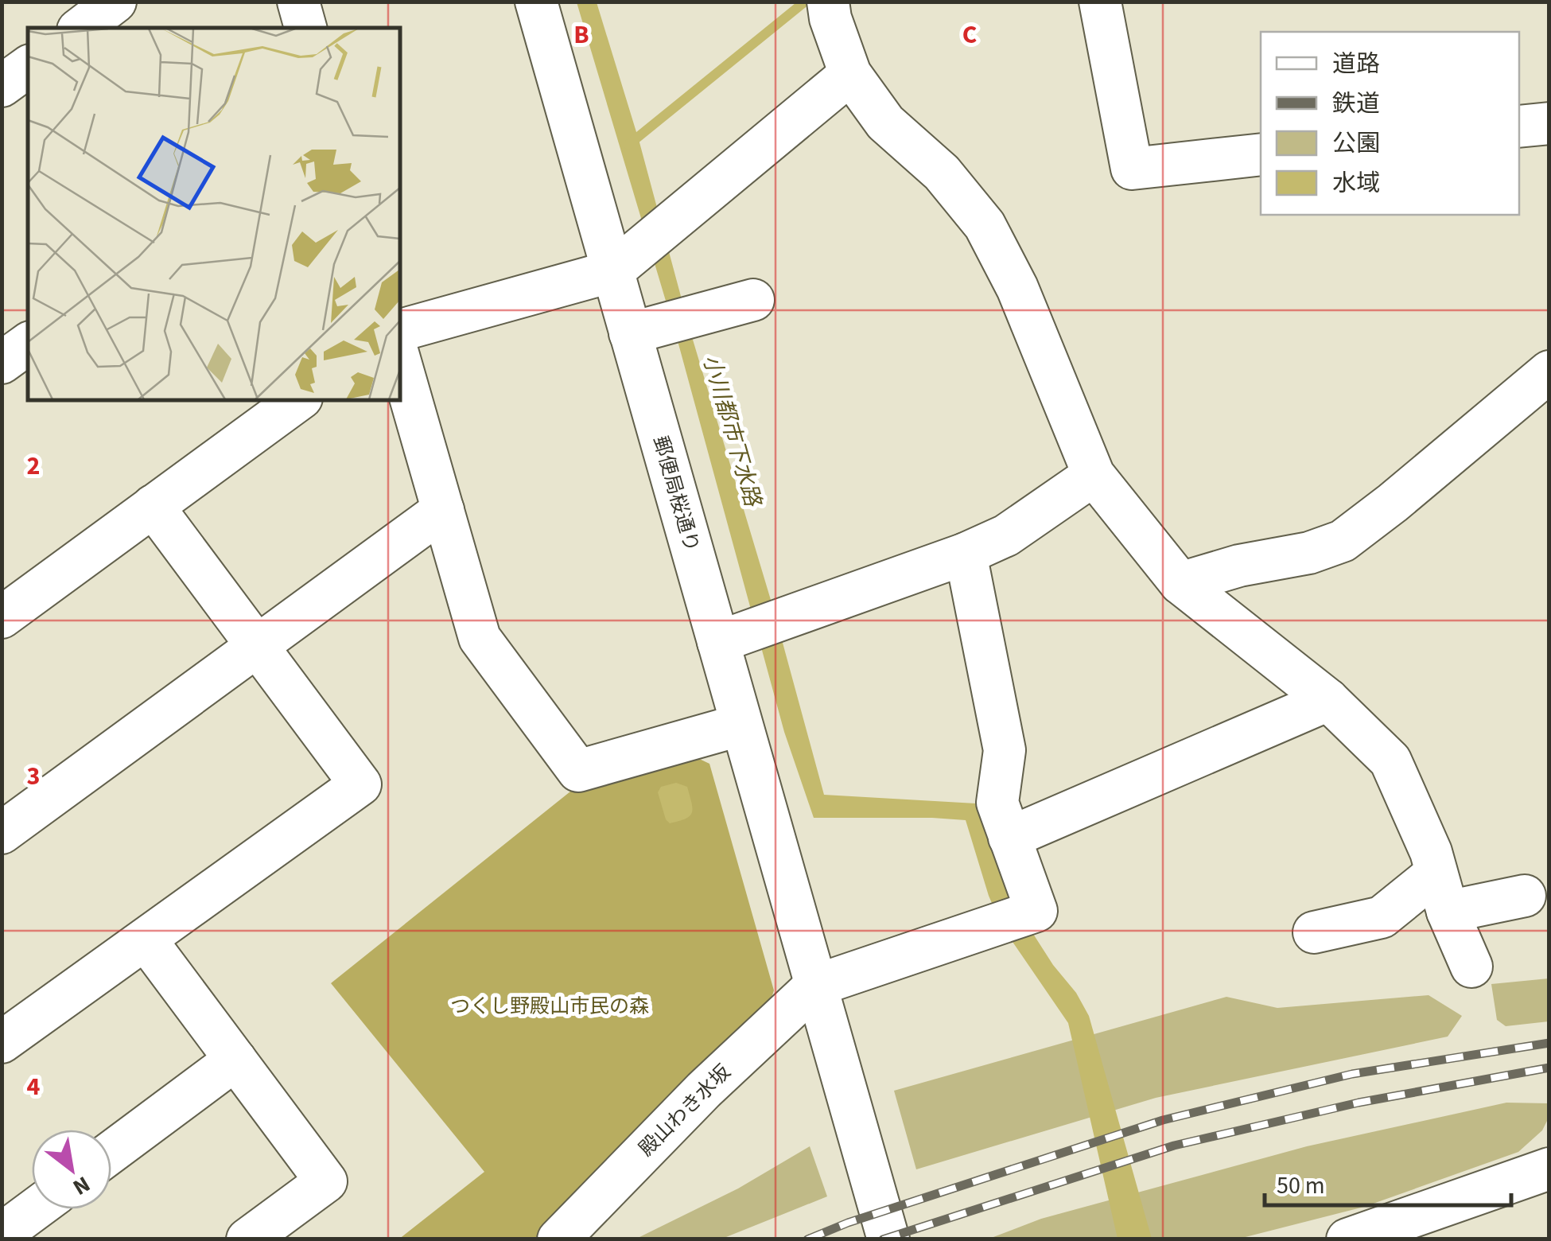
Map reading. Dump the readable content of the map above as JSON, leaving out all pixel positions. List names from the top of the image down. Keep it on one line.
{"streets":{"street":["郵便局桜通り","殿山わき水坂"]},"crossings":[["郵便局桜通り","殿山わき水坂"]],"water":["小川都市下水路"],"parks":["つくし野殿山市民の森"],"legend":["道路","鉄道","公園","水域"],"scale_bar":"50 m","north":"bottom right","grid":{"columns":["B","C"],"rows":["2","3","4"]}}
